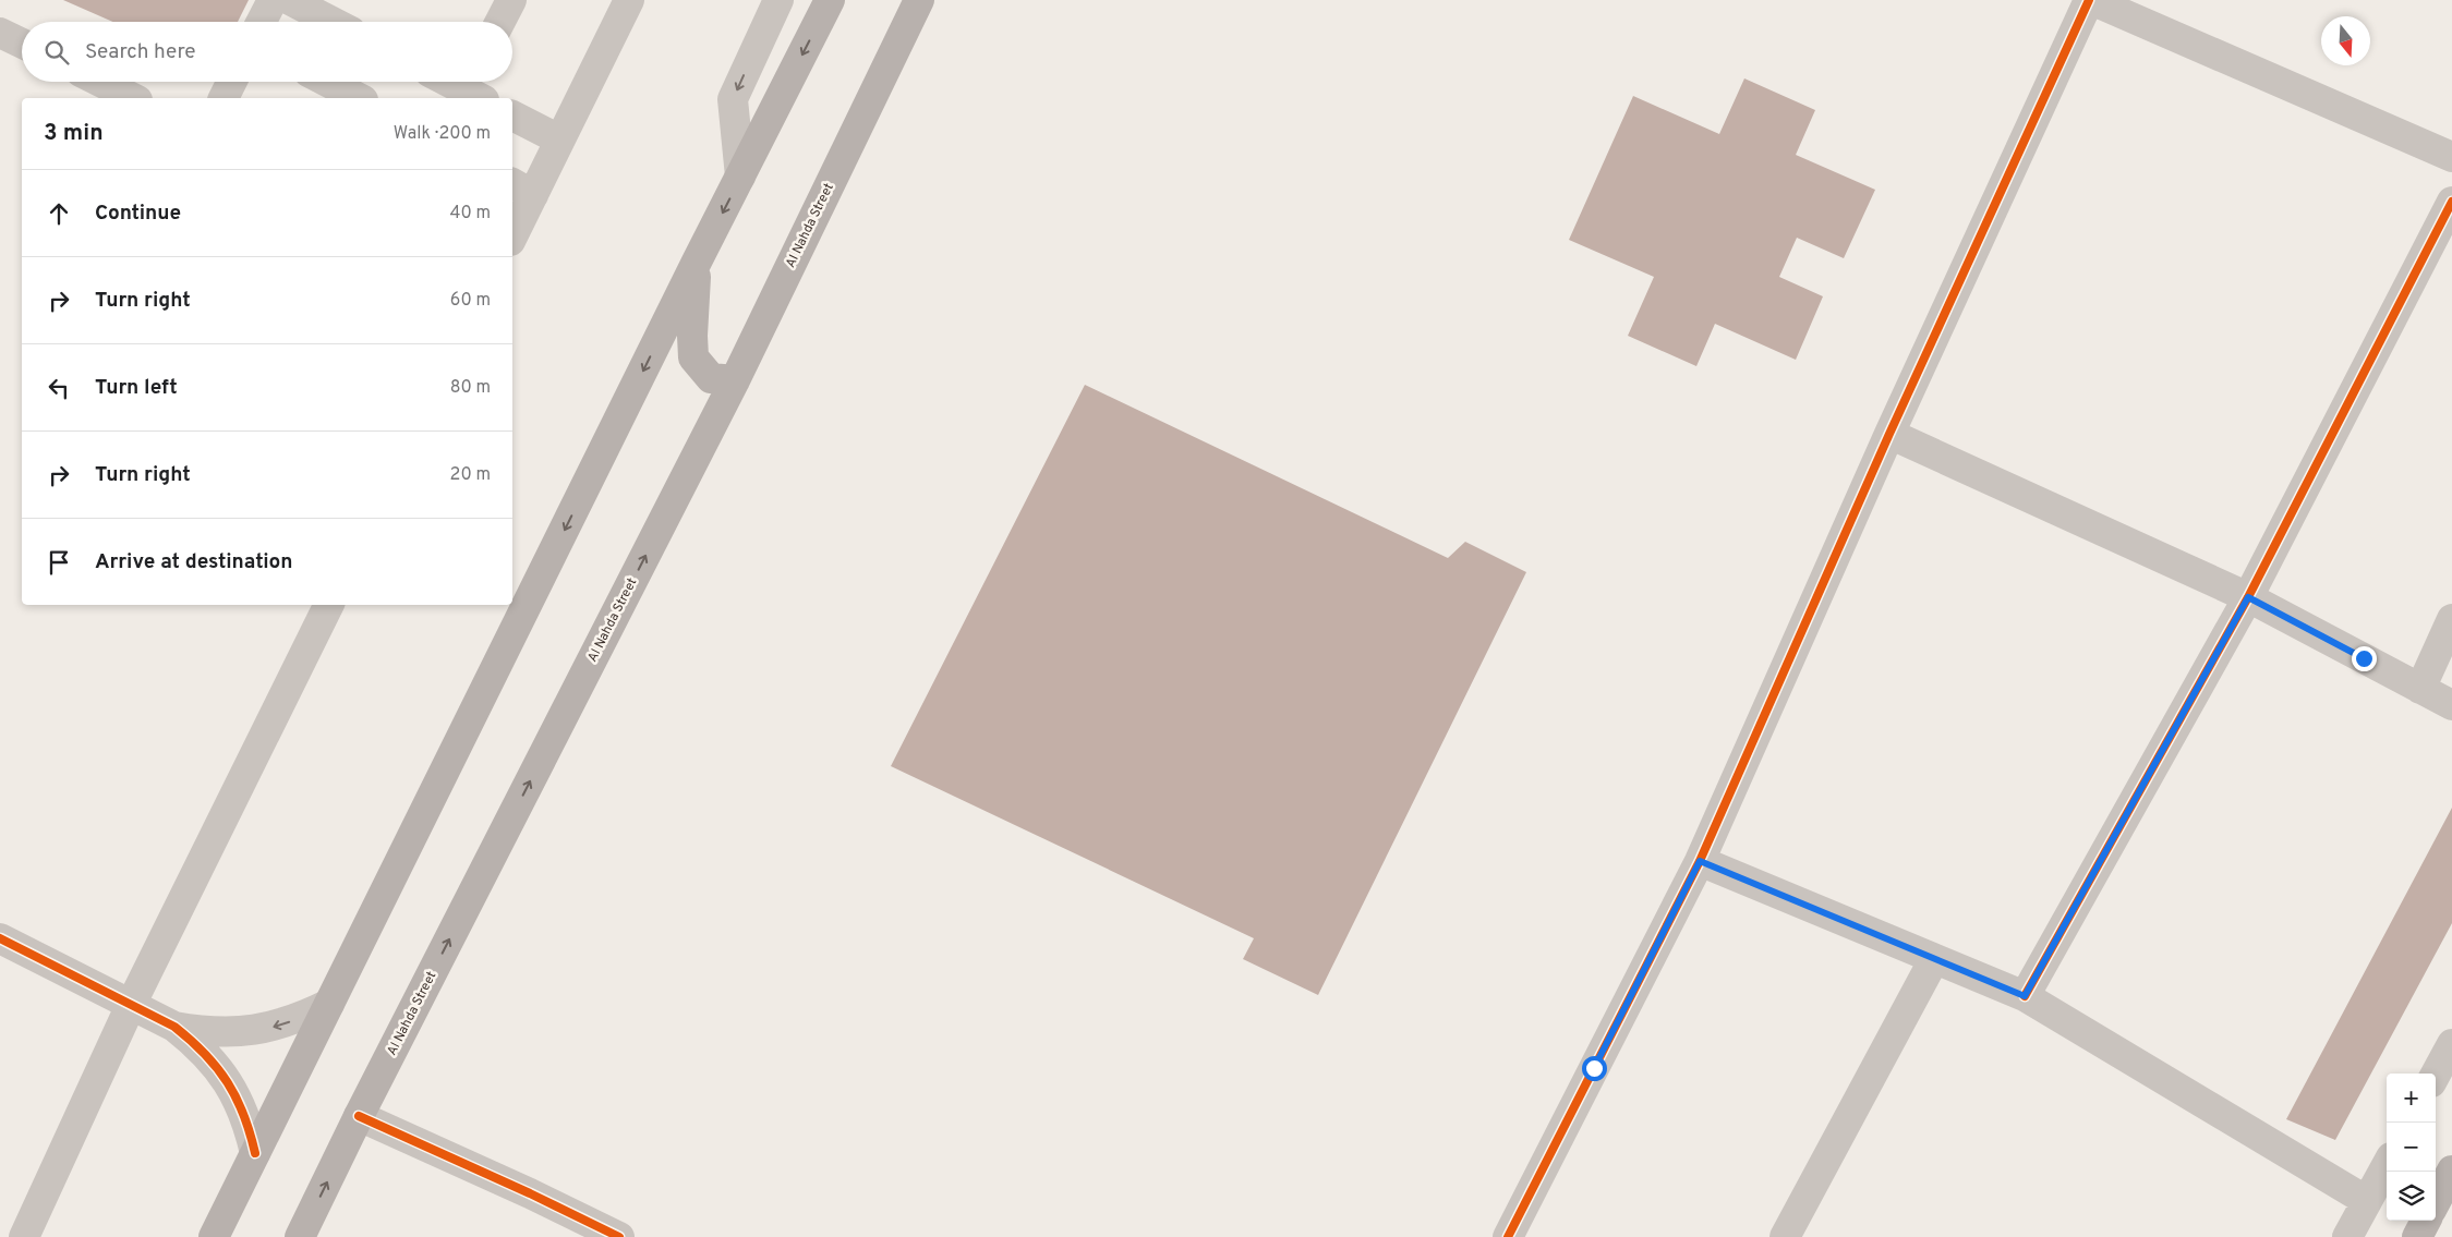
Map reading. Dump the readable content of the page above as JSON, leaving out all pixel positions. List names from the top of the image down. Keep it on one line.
{"streets":{"main road":["Al Nahda Street"]},"north":"bottom","page":{"search":"Search here","heading":["3 min","Walk · 200 m"],"list":[["Continue","40 m"],["Turn right","60 m"],["Turn left","80 m"],["Turn right","20 m"],"Arrive at destination"],"map_buttons":["+","−"]}}
